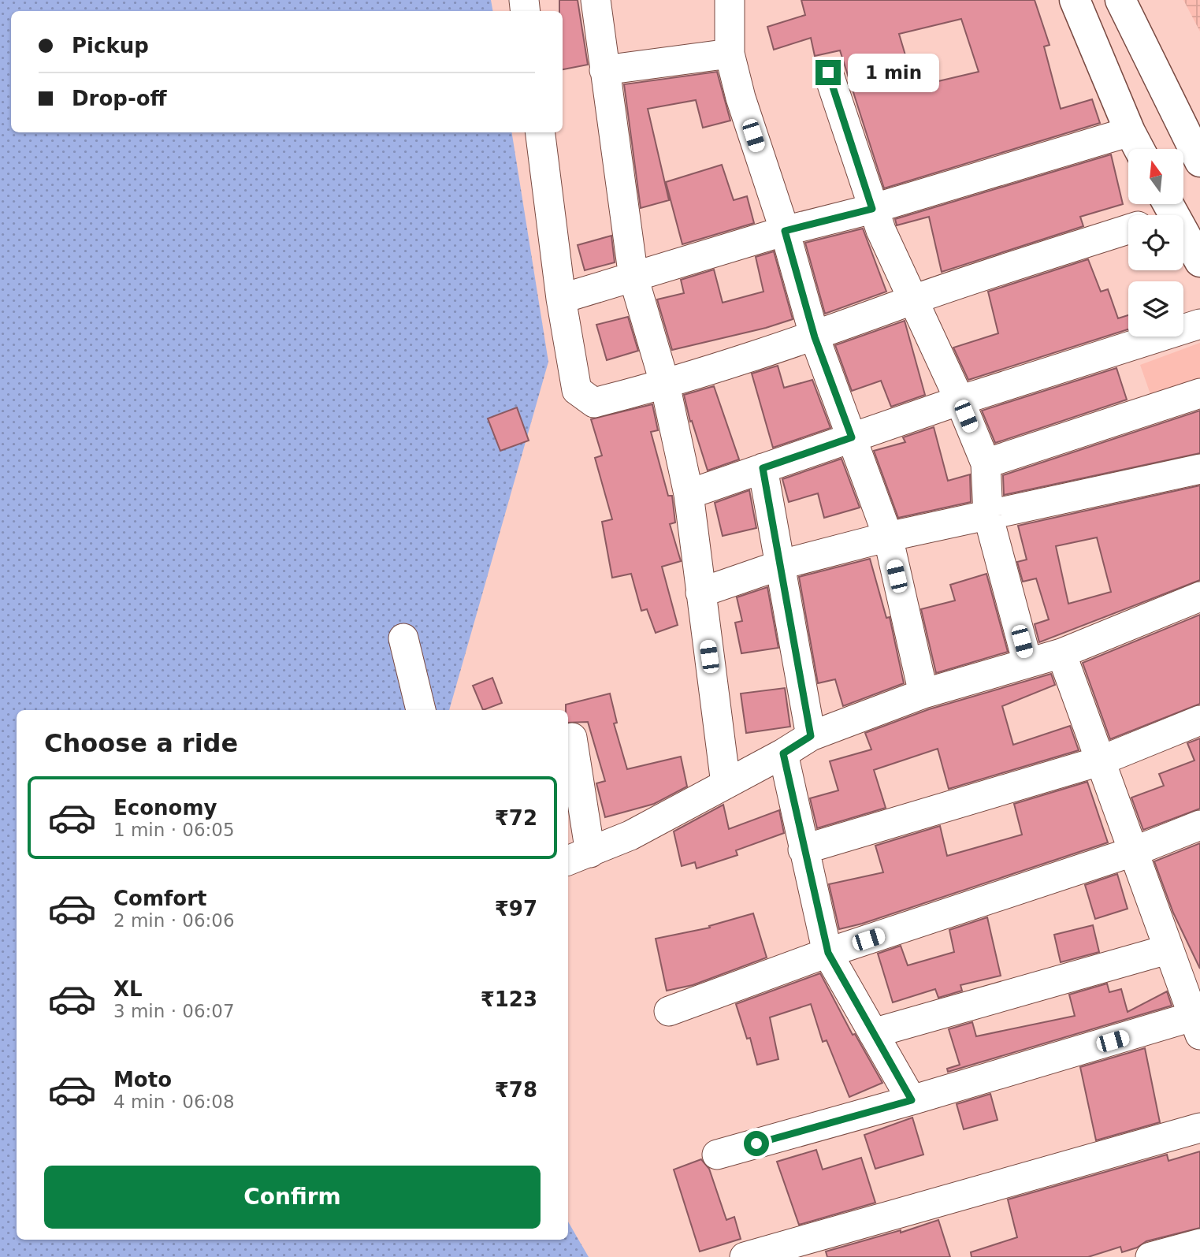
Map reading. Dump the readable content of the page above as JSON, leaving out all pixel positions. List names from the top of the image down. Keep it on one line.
{"north":"top","page":{"banner":["Pickup","Drop-off"],"bubble":"1 min","heading":"Choose a ride","list":[{"name":"Economy","note":"1 min · 06:05","value":"₹72"},{"name":"Comfort","note":"2 min · 06:06","value":"₹97"},{"name":"XL","note":"3 min · 06:07","value":"₹123"},{"name":"Moto","note":"4 min · 06:08","value":"₹78"}],"buttons":"Confirm"}}
